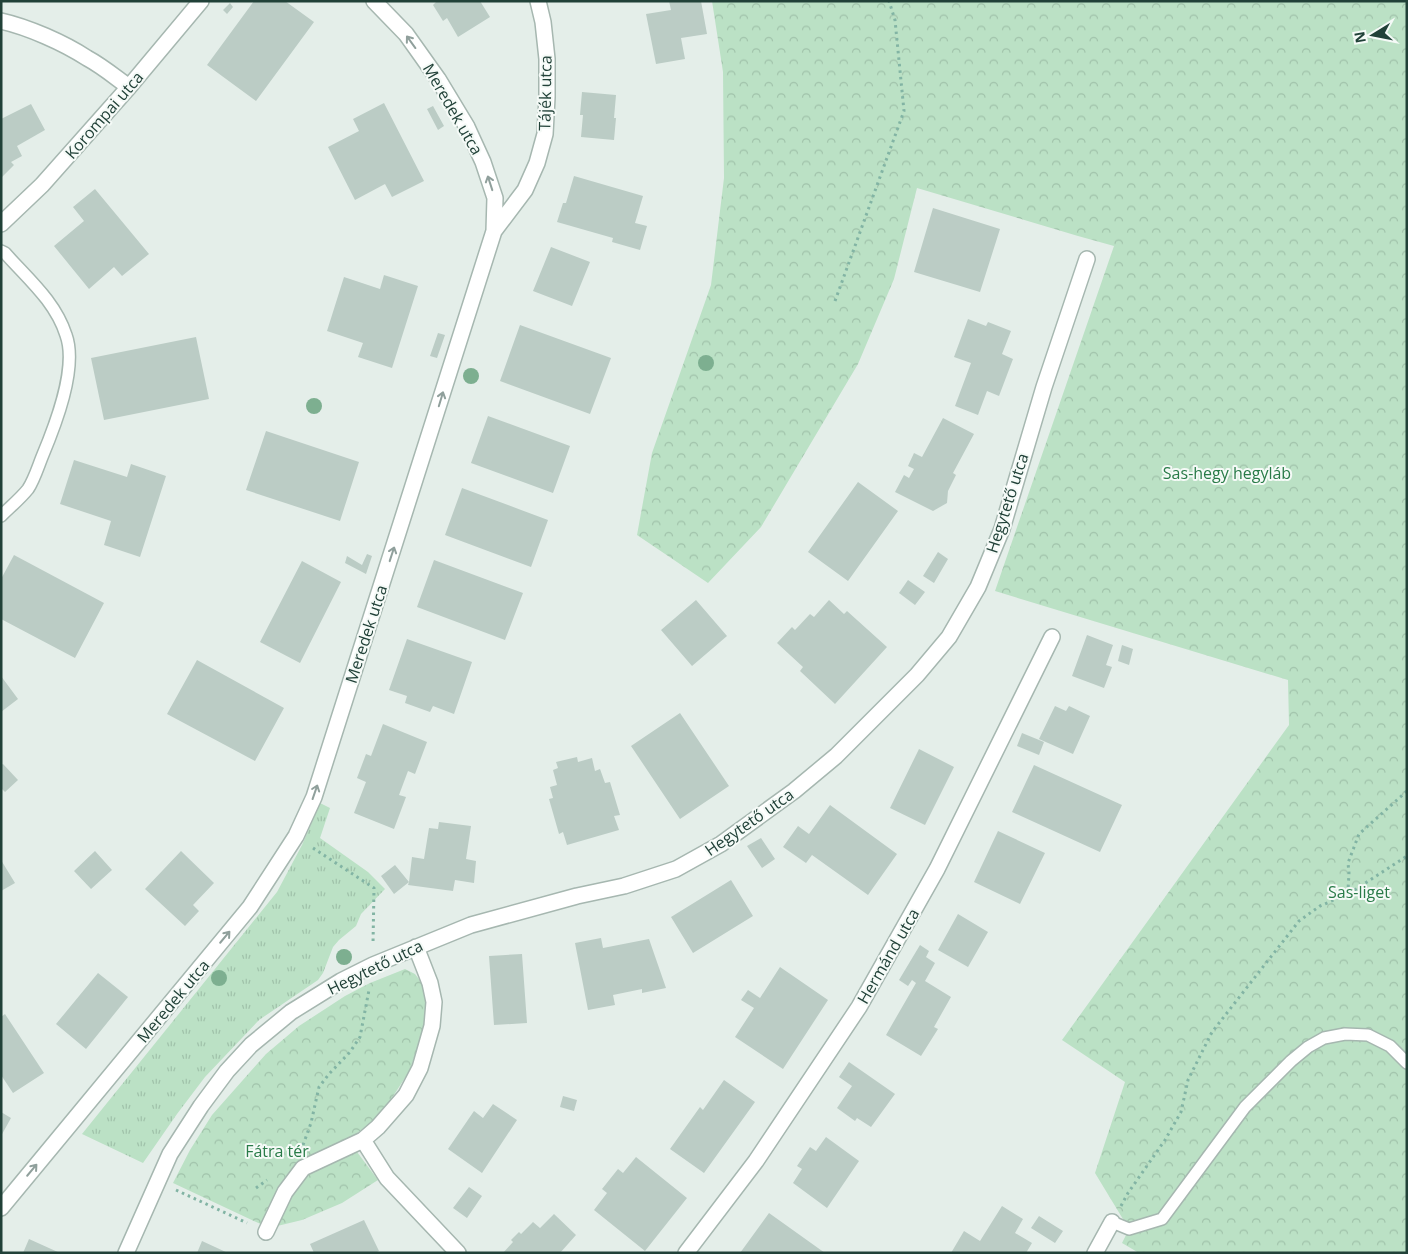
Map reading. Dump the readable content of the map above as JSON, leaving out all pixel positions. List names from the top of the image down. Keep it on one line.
{"streets":{"street":["Tájék utca","Meredek utca","Korompai utca","Hegytető utca","Hermánd utca"]},"crossings":[["Tájék utca","Meredek utca"]],"one_way":["Meredek utca"],"parks":["Sas-hegy hegyláb","Sas-liget","Fátra tér"],"north":"left"}
